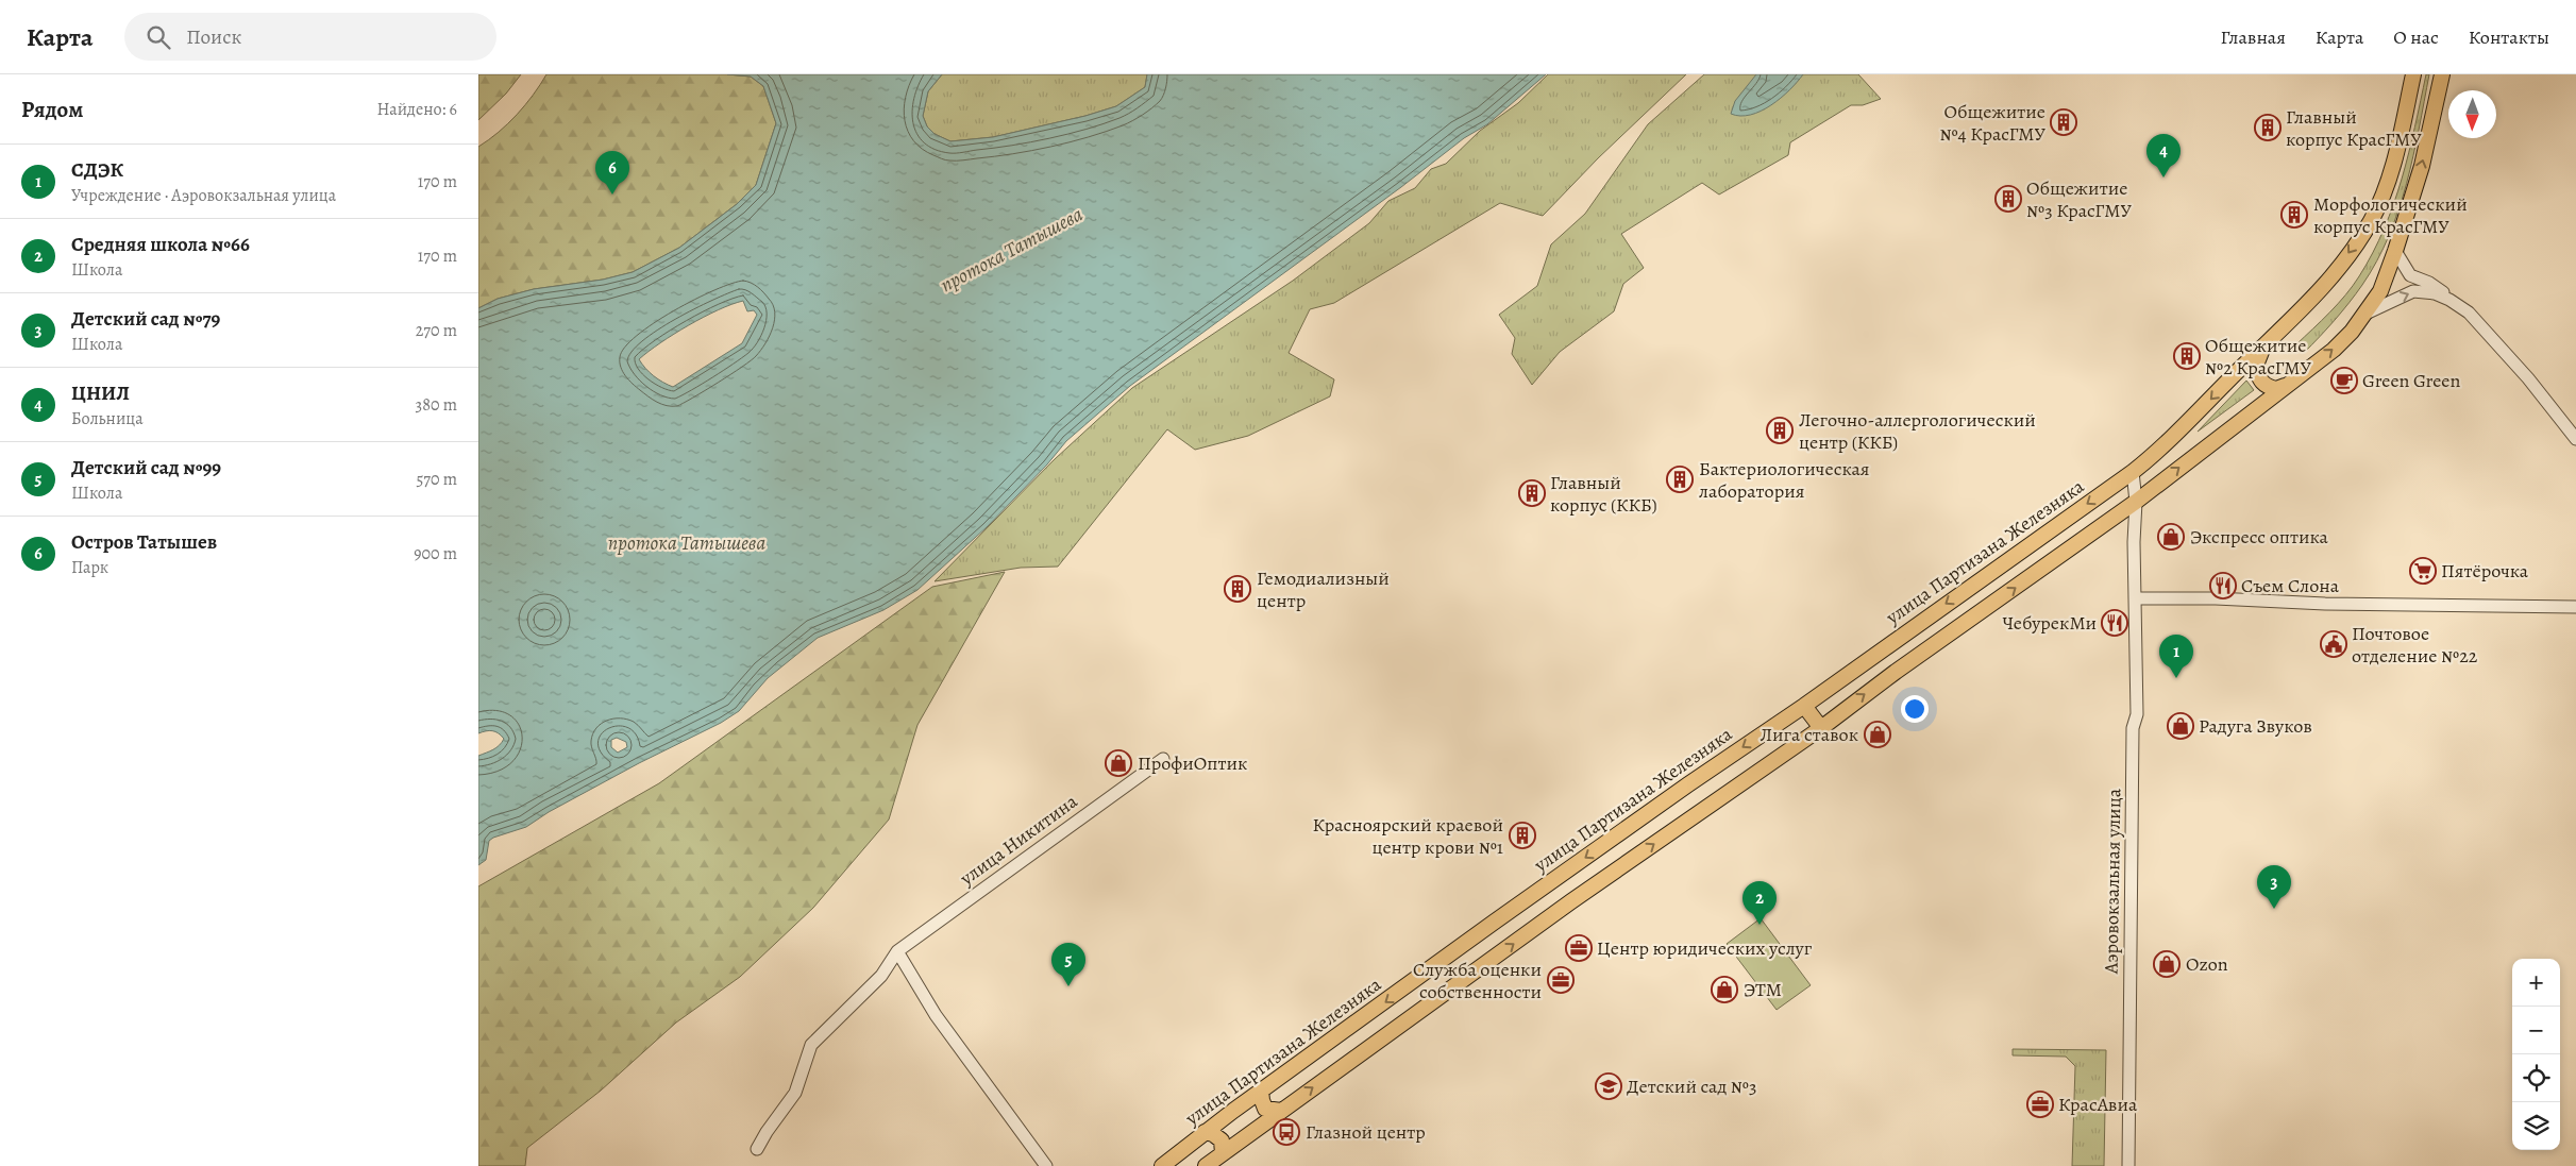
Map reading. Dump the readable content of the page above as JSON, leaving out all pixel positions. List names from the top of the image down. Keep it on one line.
{"streets":{"main road":["улица Партизана Железняка"],"street":["улица Никитина","Аэровокзальная улица"]},"water":["протока Татышева"],"places":{"building":["Общежитие №4 КрасГМУ","Главный корпус КрасГМУ","Общежитие №3 КрасГМУ","Морфологический корпус КрасГМУ","Общежитие №2 КрасГМУ","Легочно-аллергологический центр (ККБ)","Бактериологическая лаборатория","Главный корпус (ККБ)","Гемодиализный центр","Красноярский краевой центр крови №1"],"cafe":["Green Green"],"shop":["Экспресс оптика","Радуга Звуков","Лига ставок","ПрофиОптик","Ozon","ЭТМ"],"supermarket":["Пятёрочка"],"restaurant":["Съем Слона","ЧебурекМи"],"public building":["Почтовое отделение №22"],"office":["Центр юридических услуг","Служба оценки собственности","КрасАвиа"],"school or university":["Детский сад №3"],"bus stop":["Глазной центр"]},"north":"bottom","page":{"header":"Карта","search":"Поиск","nav":["Главная","Карта","О нас","Контакты"],"heading":["Рядом","Найдено: 6"],"pins":["4","6","1","3","2","5"],"list":[{"mark":"1","name":"СДЭК","note":"Учреждение · Аэровокзальная улица","value":"170 m"},{"mark":"2","name":"Средняя школа №66","note":"Школа","value":"170 m"},{"mark":"3","name":"Детский сад №79","note":"Школа","value":"270 m"},{"mark":"4","name":"ЦНИЛ","note":"Больница","value":"380 m"},{"mark":"5","name":"Детский сад №99","note":"Школа","value":"570 m"},{"mark":"6","name":"Остров Татышев","note":"Парк","value":"900 m"}],"map_buttons":["+","−"]}}
